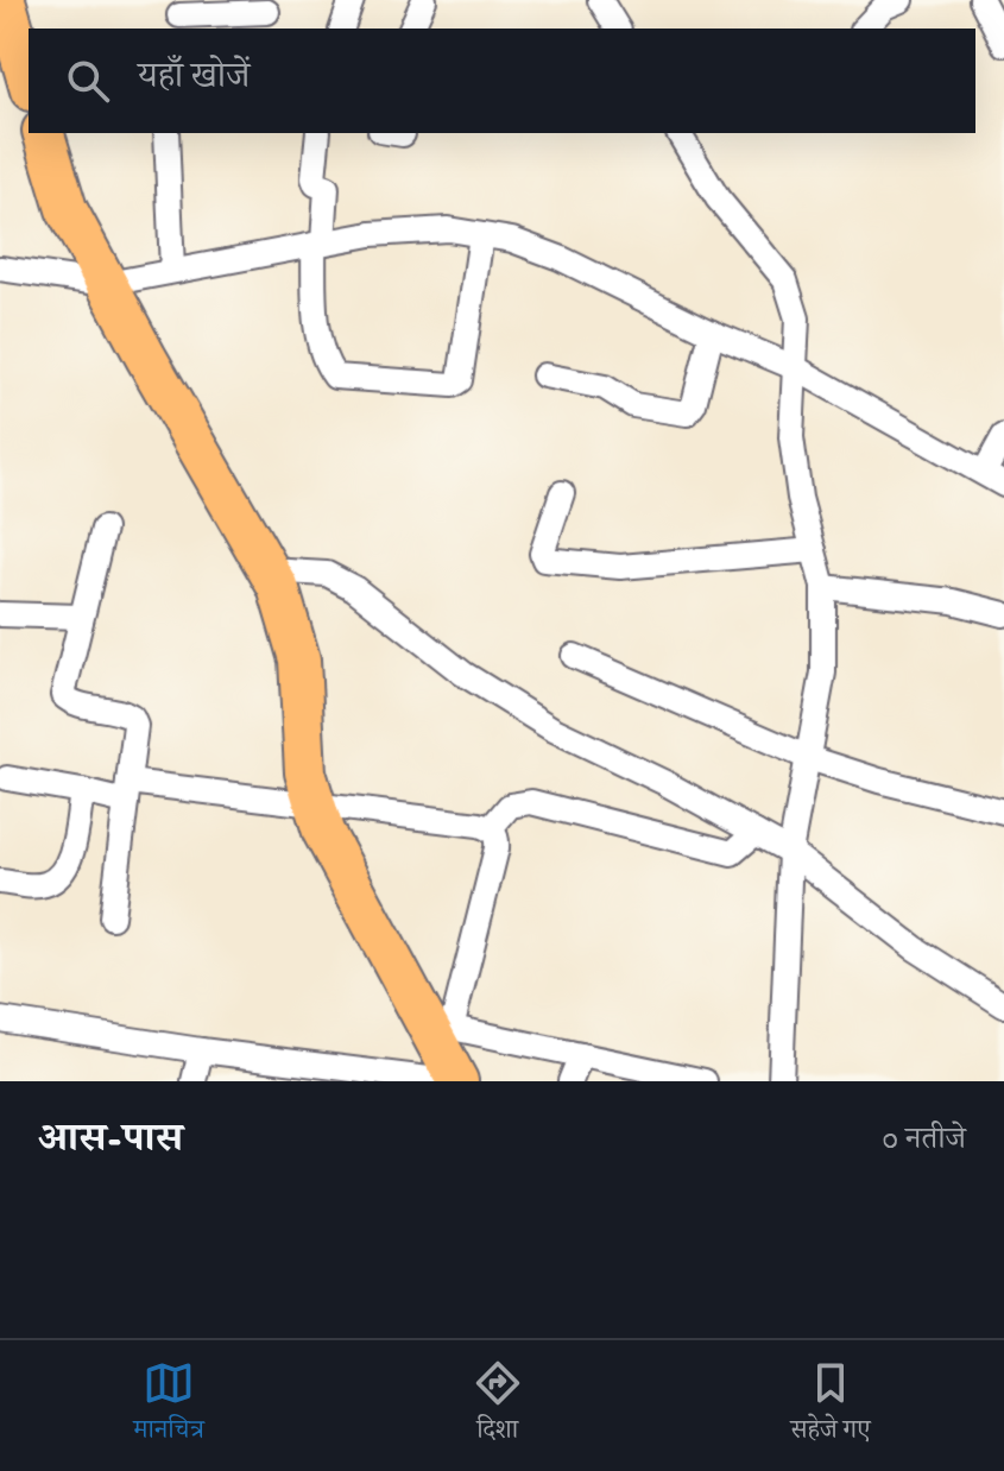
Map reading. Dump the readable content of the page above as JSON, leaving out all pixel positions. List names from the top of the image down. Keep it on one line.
{"page":{"search":"यहाँ खोजें","heading":["आस-पास","0 नतीजे"],"nav":["मानचित्र","दिशा","सहेजे गए"]}}
